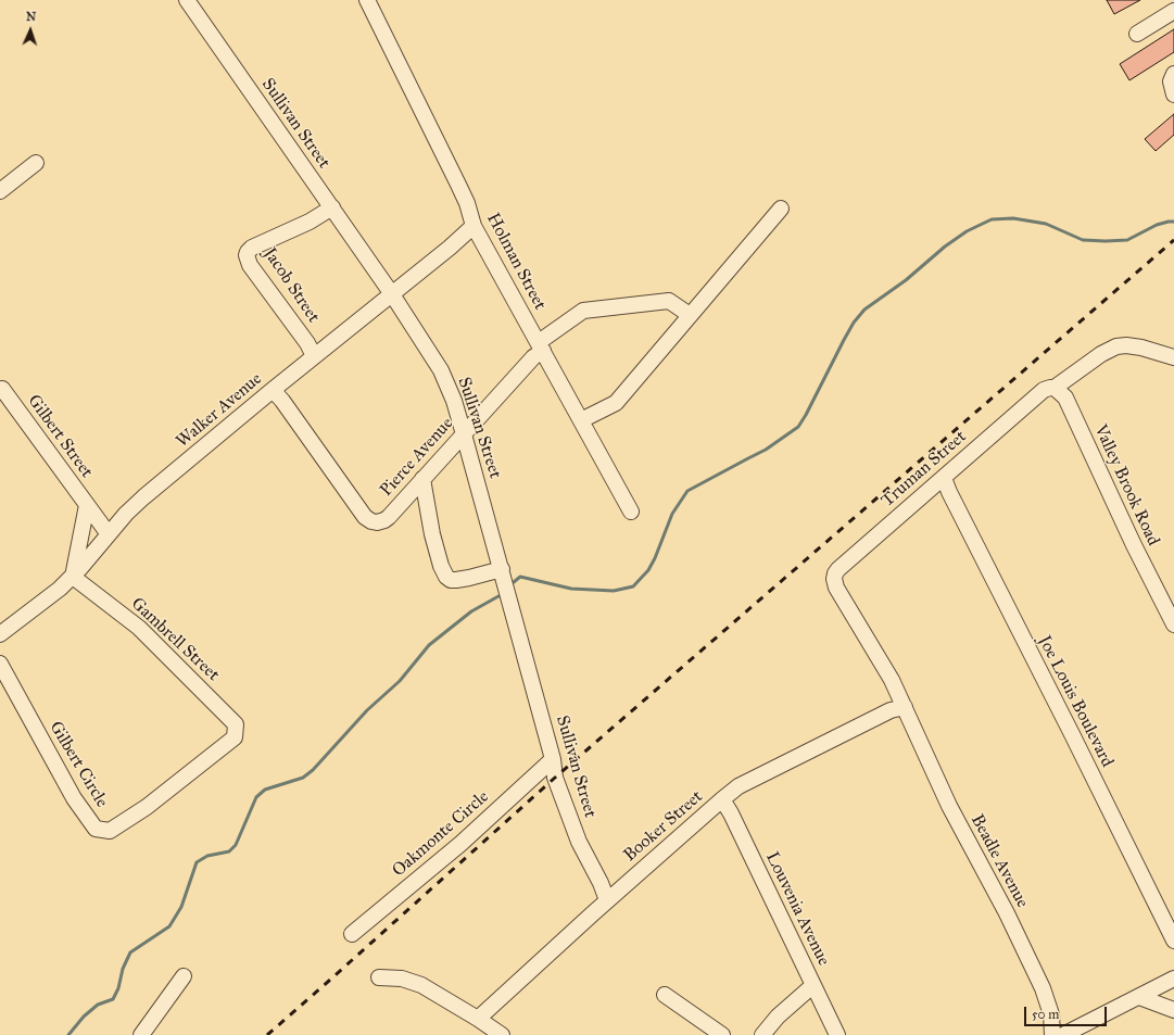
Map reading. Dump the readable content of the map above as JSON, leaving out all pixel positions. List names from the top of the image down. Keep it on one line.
{"streets":{"street":["Sullivan Street","Holman Street","Jacob Street","Walker Avenue","Gilbert Street","Pierce Avenue","Truman Street","Valley Brook Road","Gambrell Street","Joe Louis Boulevard","Gilbert Circle","Booker Street","Oakmonte Circle","Beadle Avenue","Louvenia Avenue"]},"crossings":[["Sullivan Street","Jacob Street"],["Sullivan Street","Walker Avenue"],["Sullivan Street","Pierce Avenue"],["Sullivan Street","Booker Street"],["Sullivan Street","Oakmonte Circle"],["Holman Street","Walker Avenue"],["Holman Street","Pierce Avenue"],["Jacob Street","Walker Avenue"],["Walker Avenue","Gilbert Street"],["Walker Avenue","Pierce Avenue"],["Walker Avenue","Gambrell Street"],["Truman Street","Valley Brook Road"],["Truman Street","Joe Louis Boulevard"],["Truman Street","Booker Street"],["Truman Street","Beadle Avenue"],["Gambrell Street","Gilbert Circle"],["Booker Street","Beadle Avenue"],["Booker Street","Louvenia Avenue"]],"scale_bar":"50 m","north":"top"}
